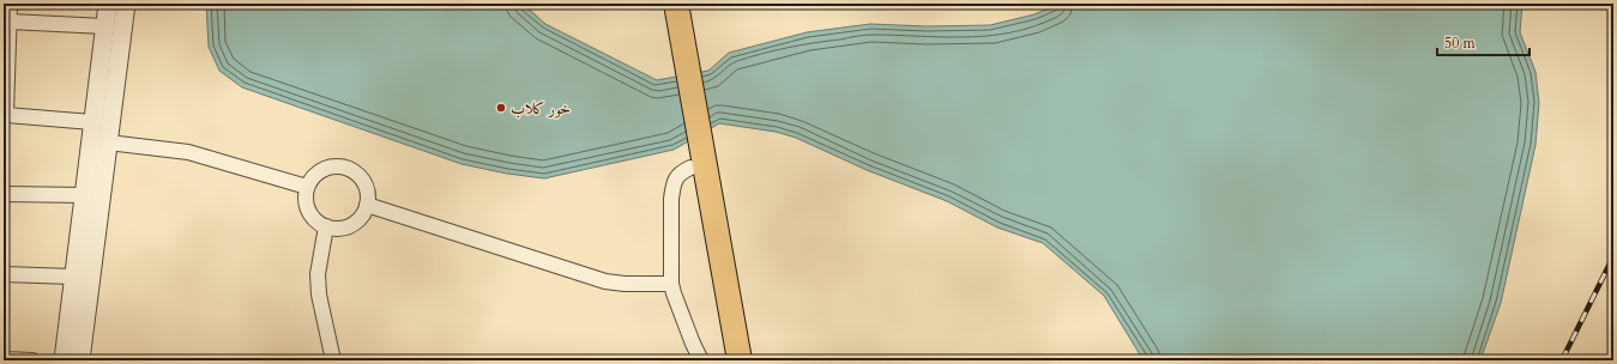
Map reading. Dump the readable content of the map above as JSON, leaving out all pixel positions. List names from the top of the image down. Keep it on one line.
{"places":["خور كلاب"],"scale_bar":"50 m"}
